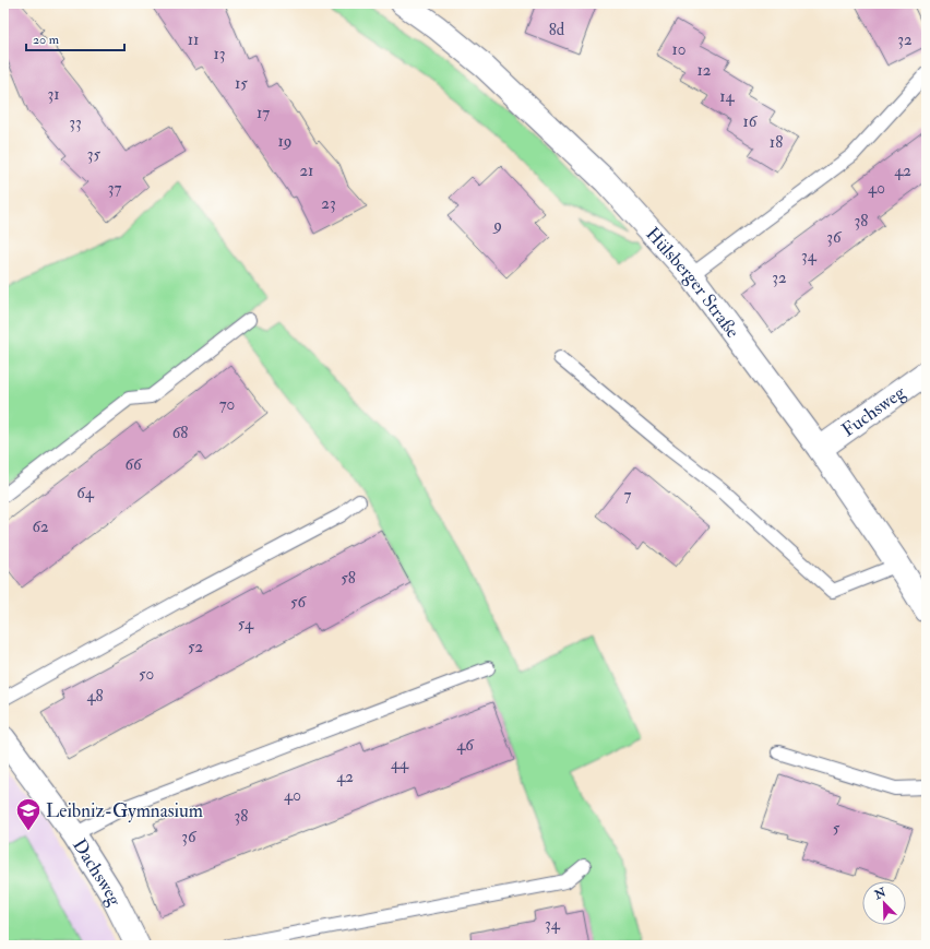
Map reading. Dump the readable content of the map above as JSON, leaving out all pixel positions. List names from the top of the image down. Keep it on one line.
{"streets":{"street":["Hülsberger Straße","Fuchsweg","Dachsweg"]},"crossings":[["Hülsberger Straße","Fuchsweg"]],"places":{"school or university":["Leibniz-Gymnasium"]},"house_numbers":["8d","11","32","10","13","12","15","31","14","17","16","33","19","18","35","21","42","37","40","23","38","9","36","34","32","70","68","66","64","7","62","58","56","54","52","50","48","46","44","42","40","38","5","36","34"],"scale_bar":"20 m","north":"top left"}
